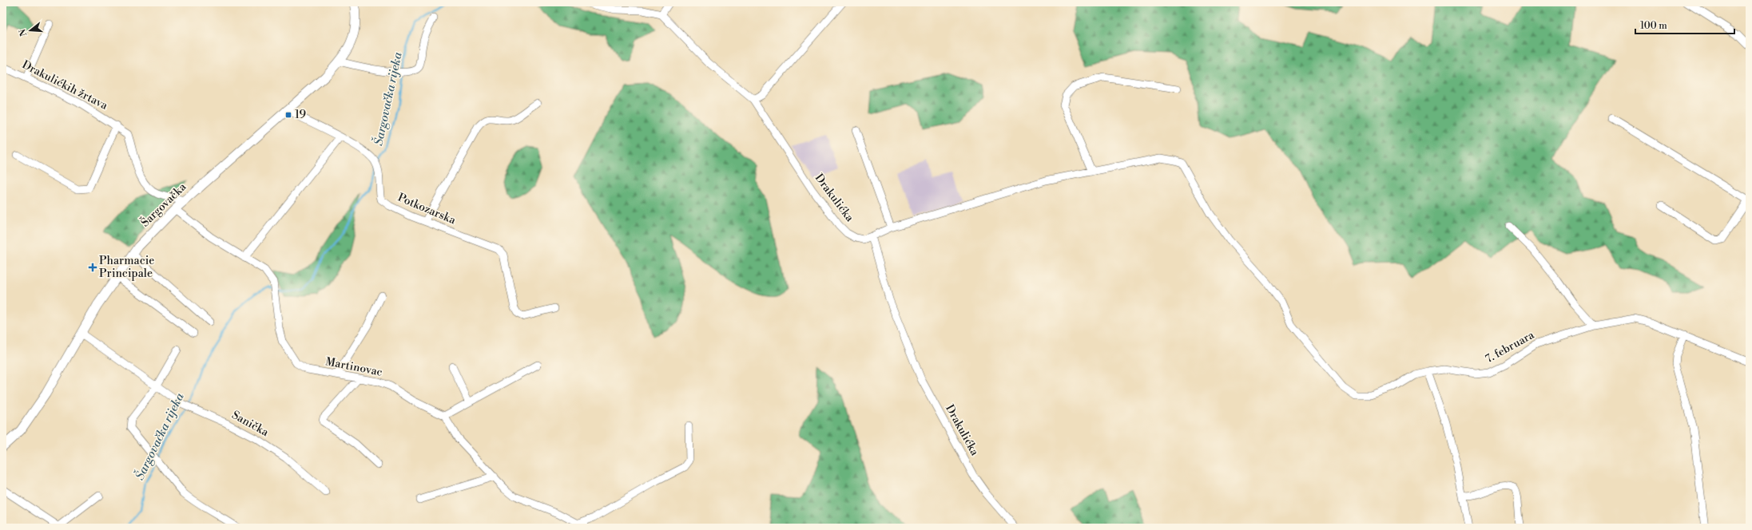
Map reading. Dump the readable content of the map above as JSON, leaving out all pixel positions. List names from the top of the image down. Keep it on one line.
{"streets":{"street":["Drakulićkih žrtava","Drakulićka","Šargovačka","Potkozarska","7. februara","Martinovac","Sanička"]},"crossings":[["Drakulićkih žrtava","Šargovačka"],["Drakulićka","7. februara"],["Šargovačka","Potkozarska"],["Šargovačka","Martinovac"],["Šargovačka","Sanička"]],"water":["Šargovačka rijeka"],"places":{"transit":["19"],"health":["Pharmacie Principale"]},"scale_bar":"100 m","north":"left"}
